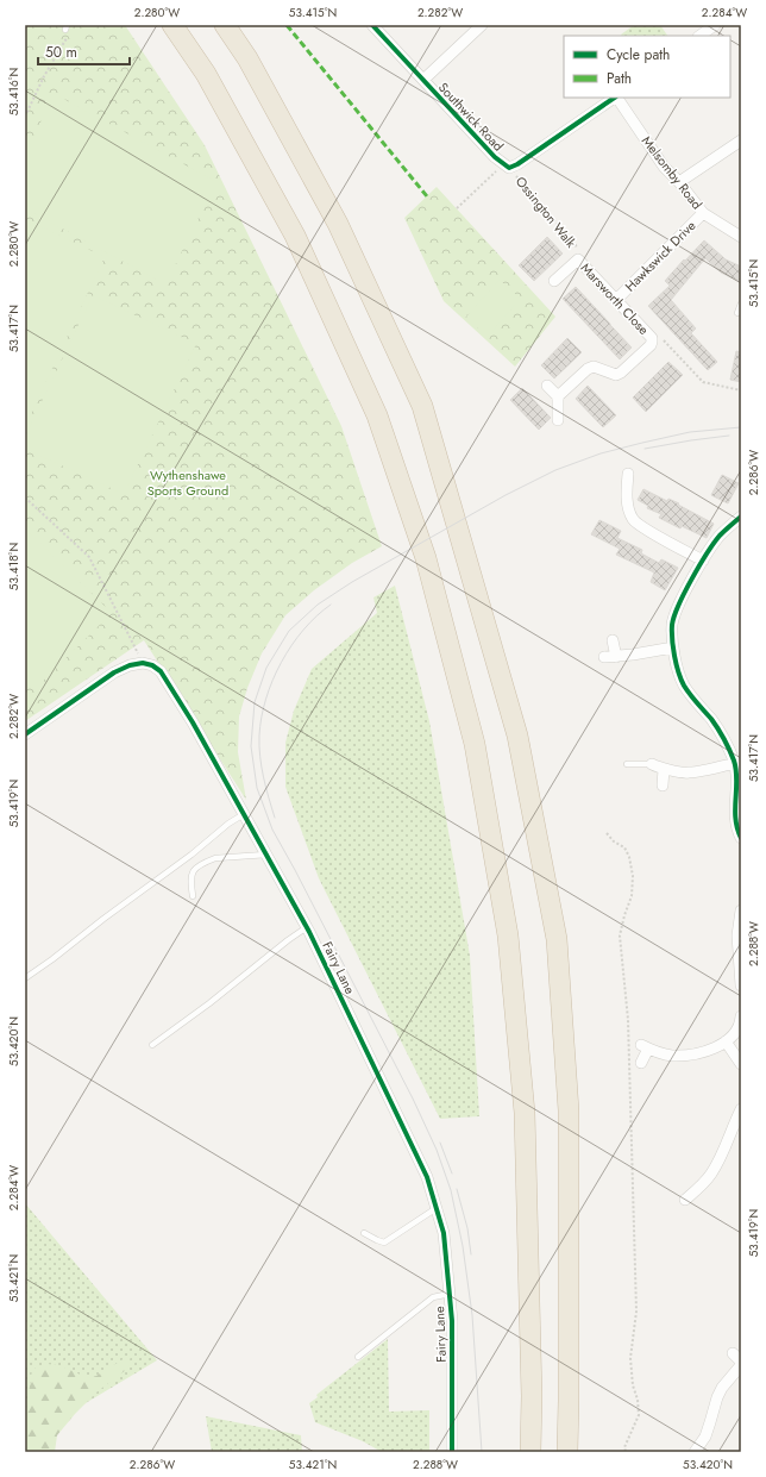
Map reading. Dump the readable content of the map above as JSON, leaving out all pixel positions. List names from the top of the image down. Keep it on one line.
{"streets":{"street":["Southwick Road","Melsomby Road","Hawkswick Drive","Marsworth Close","Fairy Lane"],"path":["Ossington Walk"]},"crossings":[["Southwick Road","Ossington Walk"],["Melsomby Road","Hawkswick Drive"],["Ossington Walk","Marsworth Close"],["Hawkswick Drive","Marsworth Close"]],"parks":["Wythenshawe Sports Ground"],"legend":["Cycle path","Path"],"scale_bar":"50 m","coordinates":["2.280°W","53.415°N","2.282°W","2.284°W","53.416°N","53.417°N","2.286°W","53.418°N","53.419°N","2.288°W","53.420°N","53.421°N"]}
